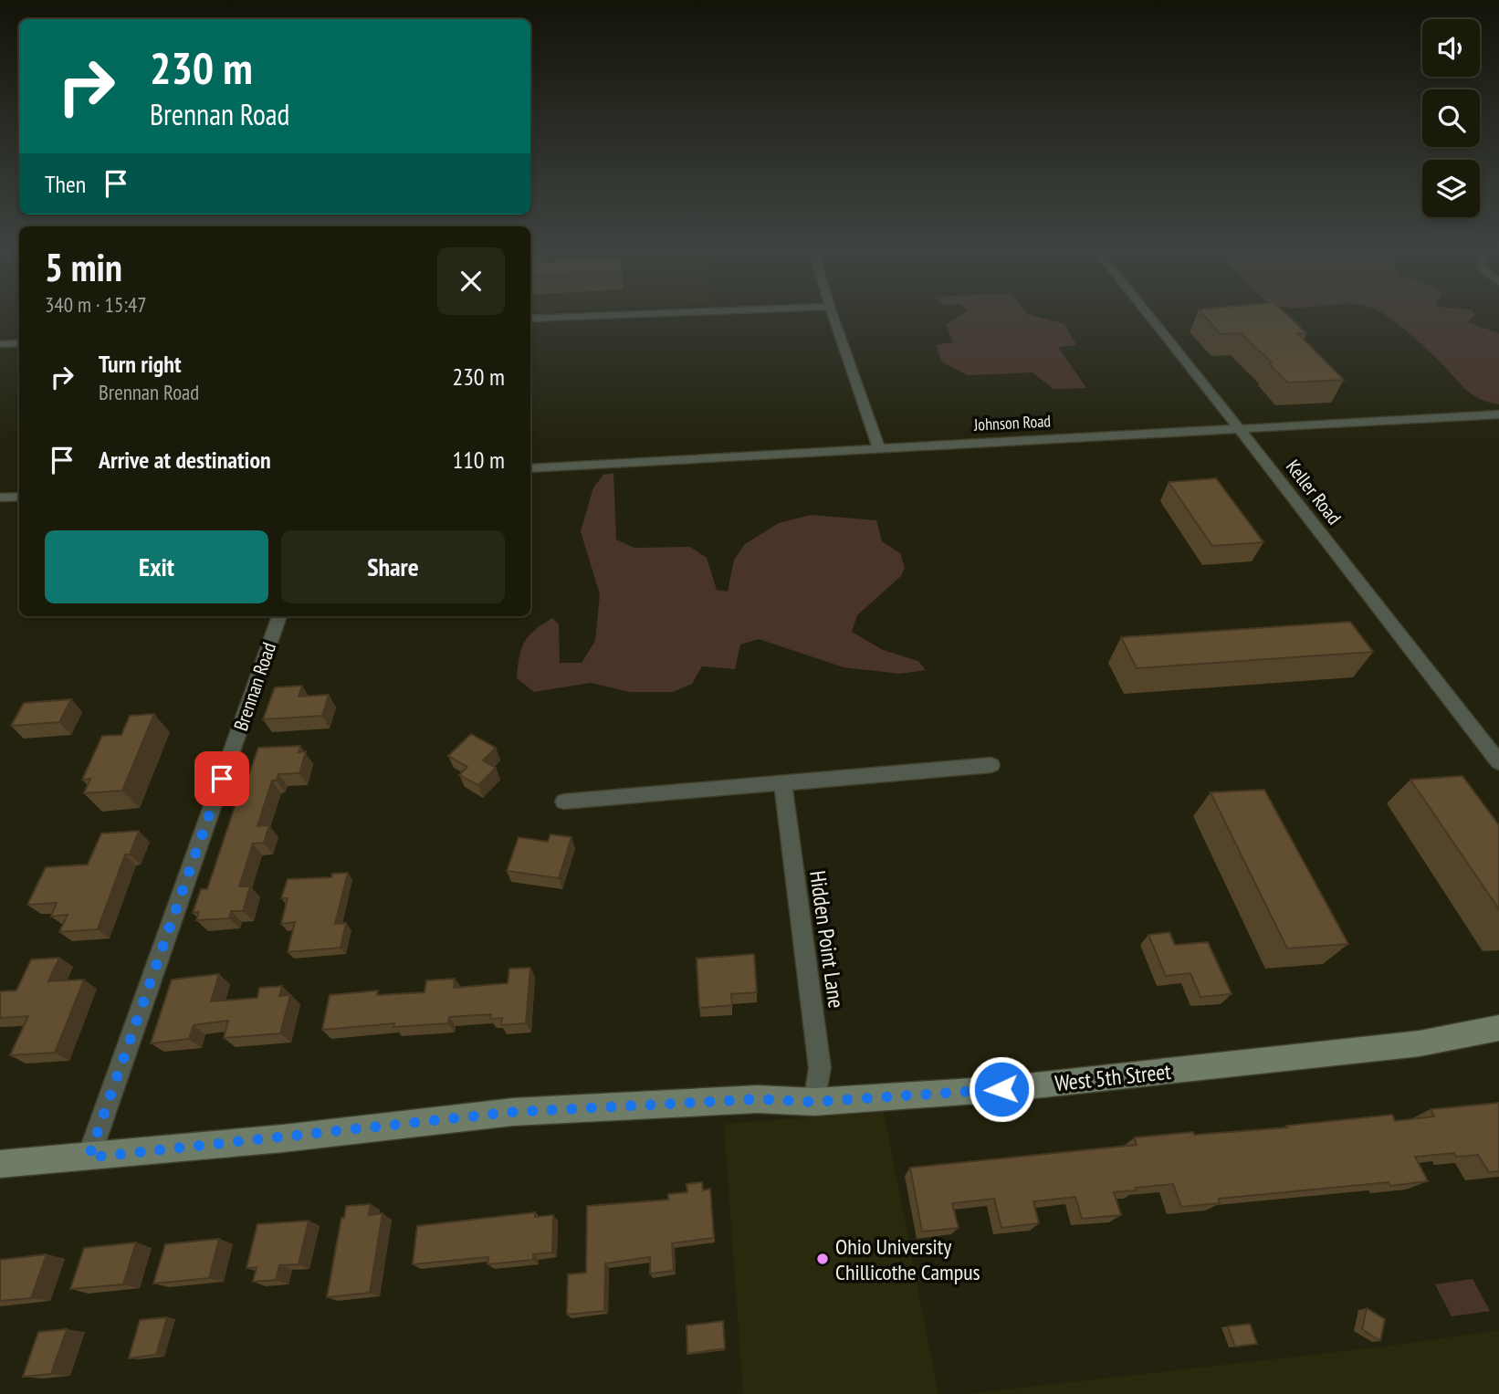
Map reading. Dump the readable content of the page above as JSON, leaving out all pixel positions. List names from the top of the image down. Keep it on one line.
{"streets":{"street":["Johnson Road","Keller Road","Brennan Road","Hidden Point Lane","West 5th Street"]},"crossings":[["Johnson Road","Keller Road"],["Brennan Road","West 5th Street"],["Hidden Point Lane","West 5th Street"]],"places":["Ohio University Chillicothe Campus"],"page":{"turn":["230 m","Brennan Road"],"then":"Then","heading":["5 min","340 m · 15:47"],"list":[{"name":"Turn right","note":"Brennan Road","value":"230 m"},{"name":"Arrive at destination","value":"110 m"}],"buttons":["Exit","Share"]}}
